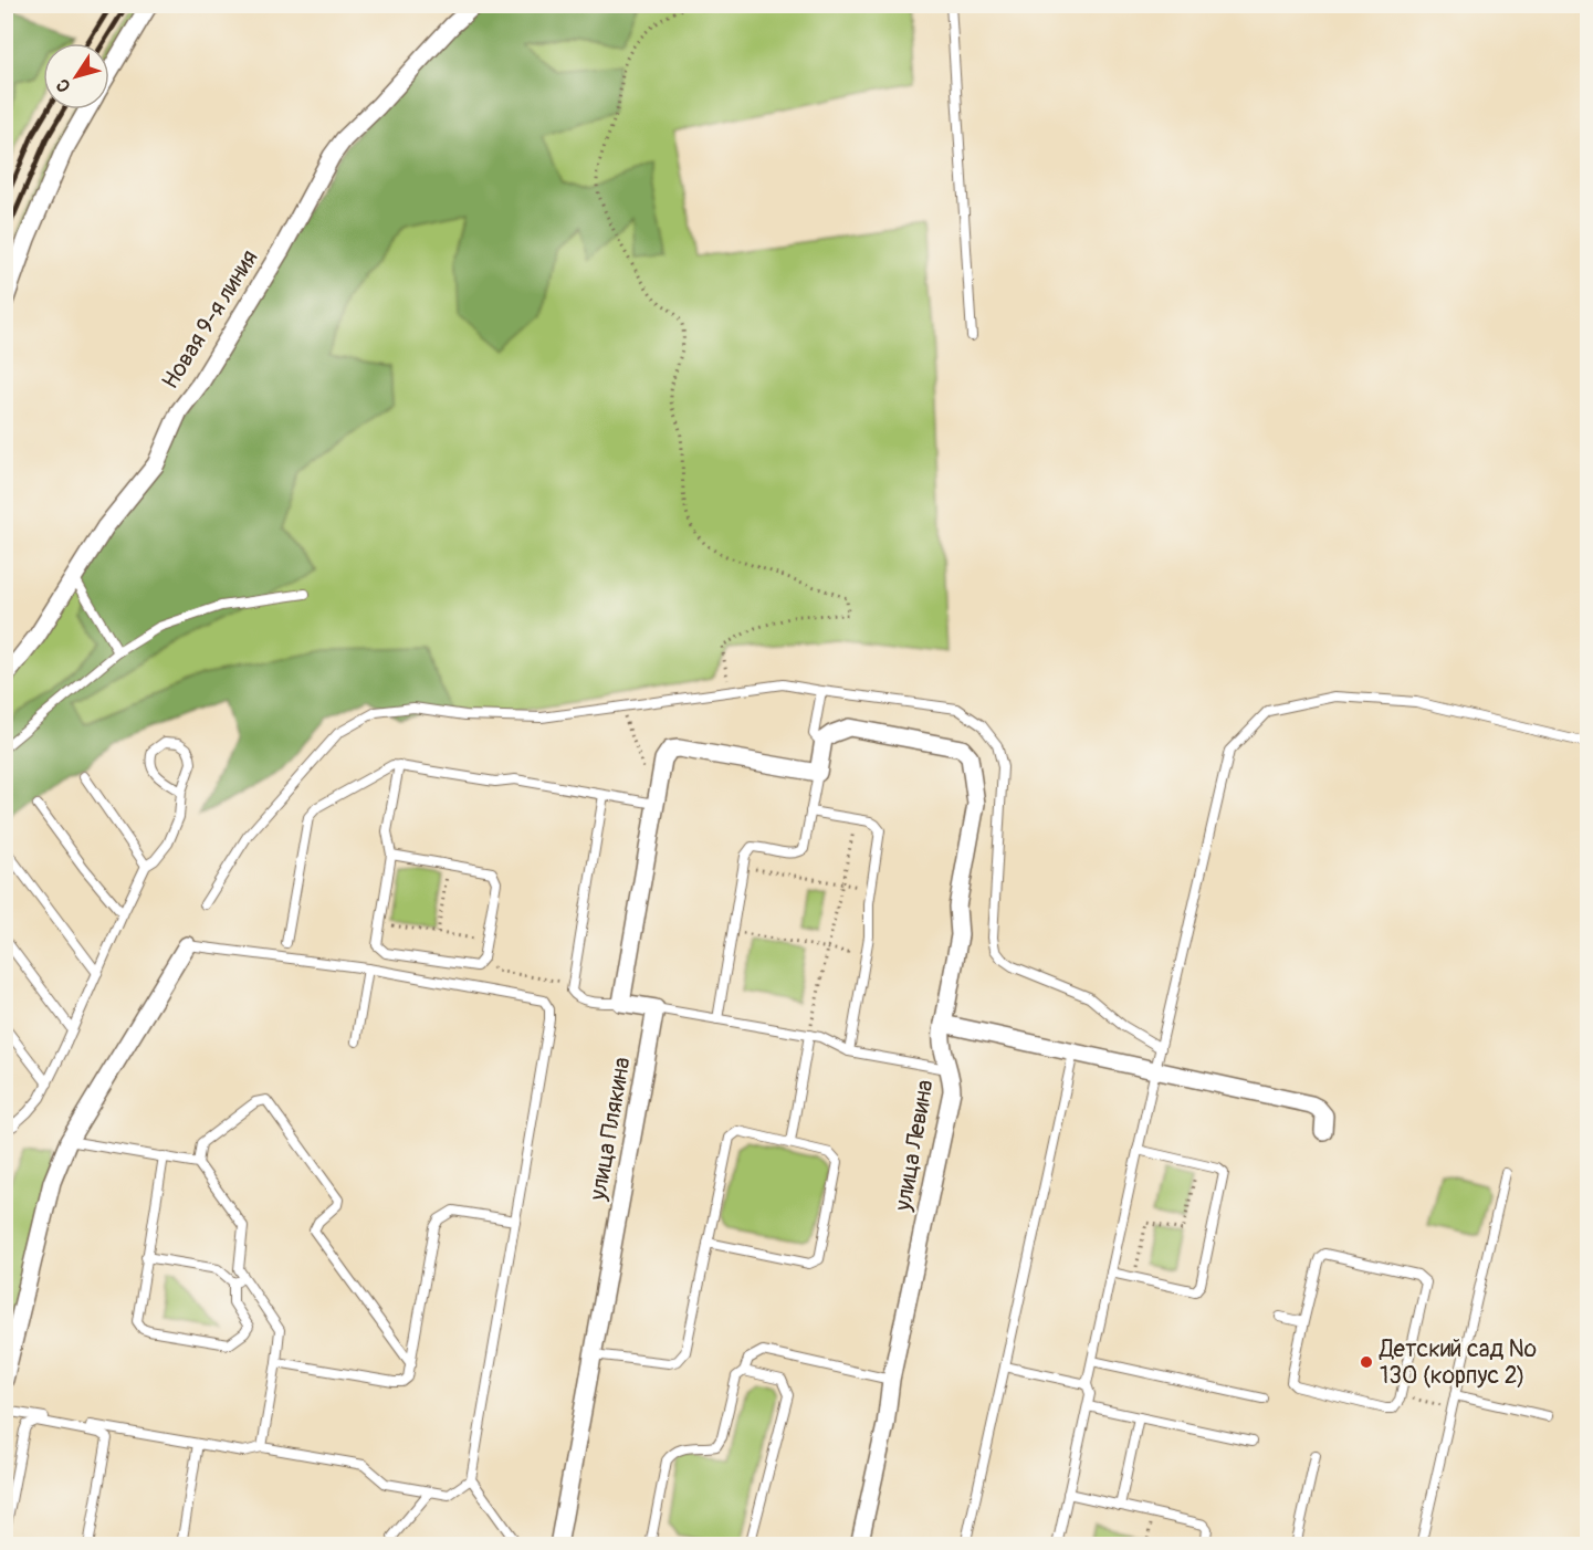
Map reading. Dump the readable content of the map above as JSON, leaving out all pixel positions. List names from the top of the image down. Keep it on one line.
{"streets":{"street":["Новая 9-я линия","улица Плякина","улица Левина"]},"places":["Детский сад № 130 (корпус 2)"],"north":"bottom left"}
